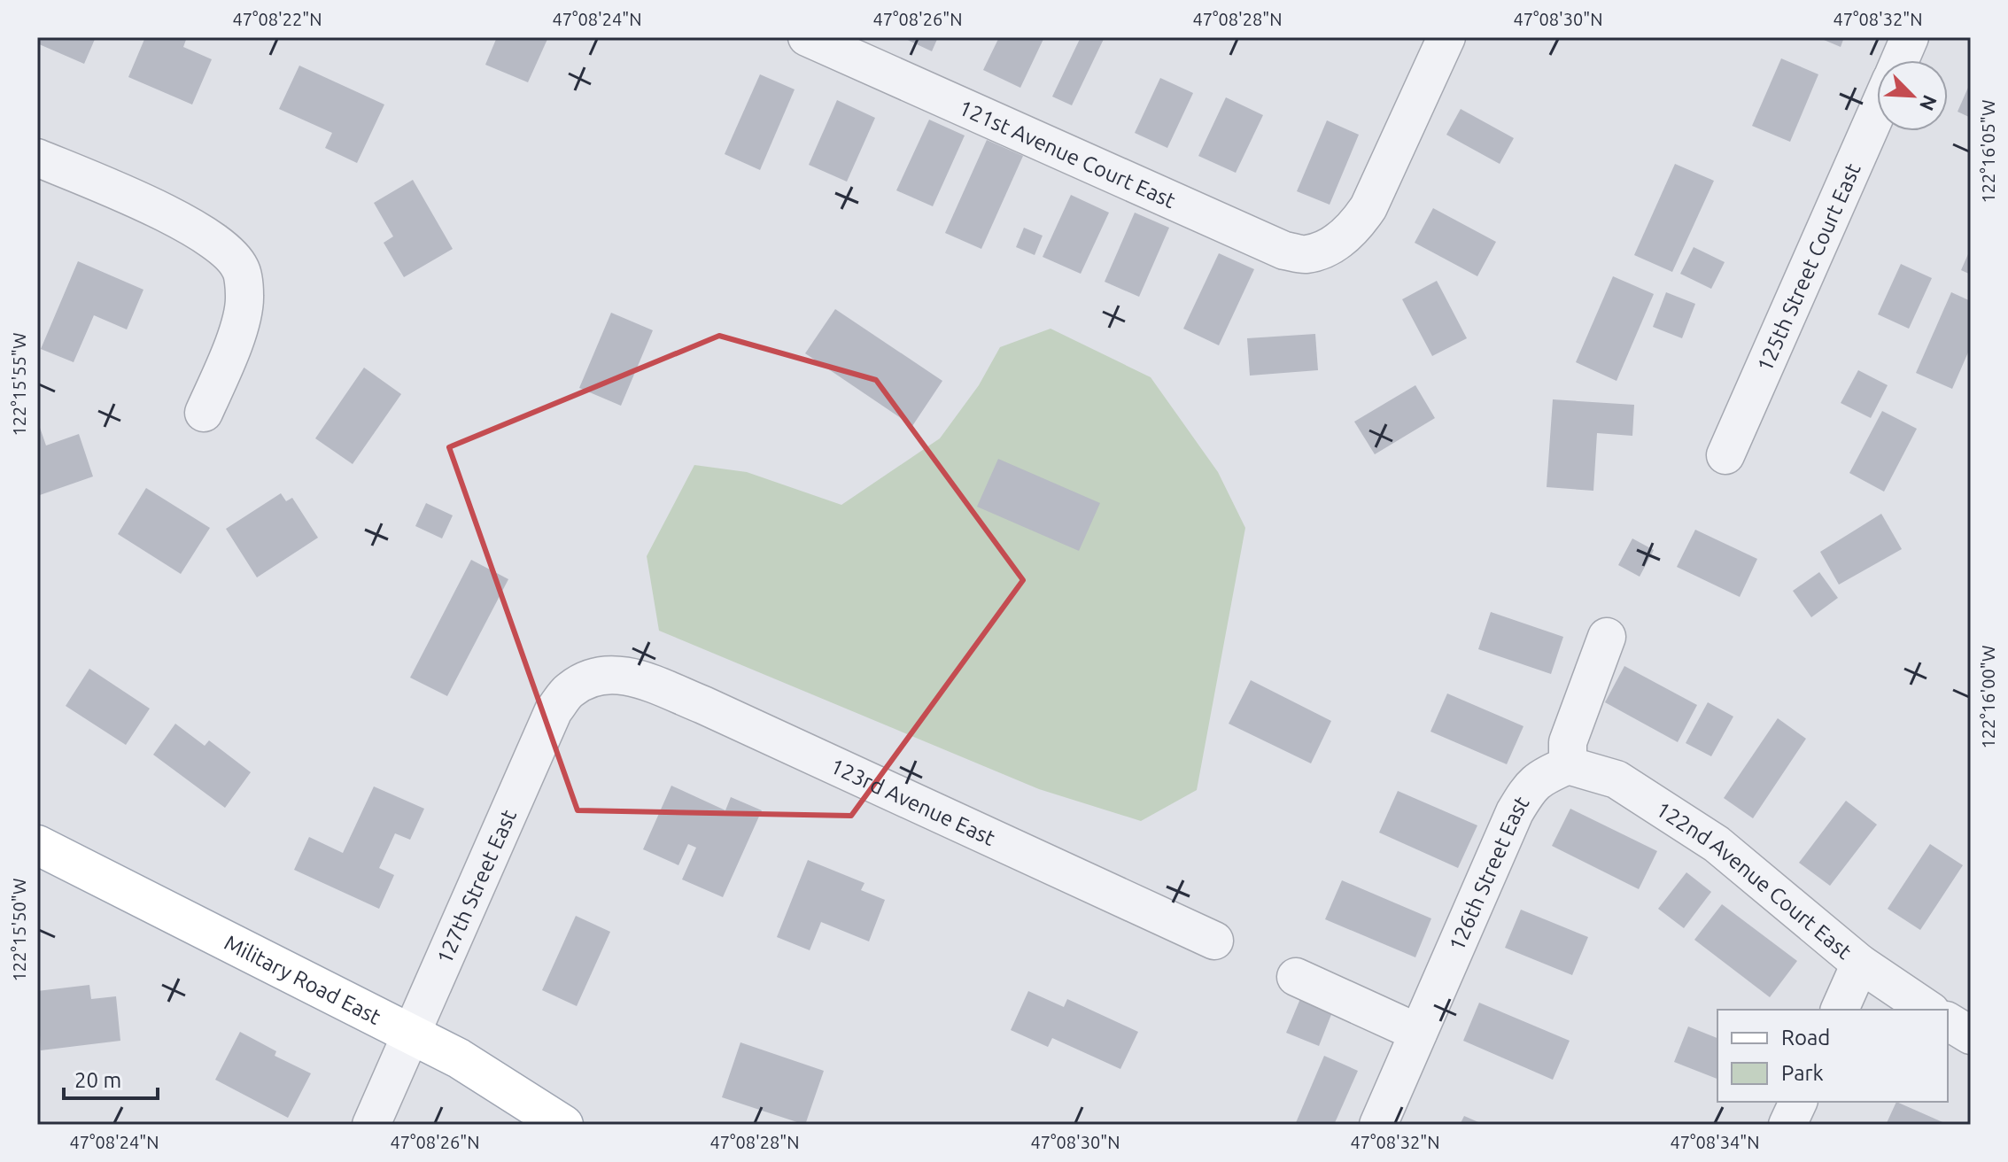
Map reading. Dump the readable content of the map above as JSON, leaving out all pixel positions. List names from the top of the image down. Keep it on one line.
{"streets":{"main road":["Military Road East"],"street":["121st Avenue Court East","125th Street Court East","123rd Avenue East","126th Street East","122nd Avenue Court East","127th Street East"]},"crossings":[["123rd Avenue East","127th Street East"],["126th Street East","122nd Avenue Court East"],["127th Street East","Military Road East"]],"legend":["Road","Park"],"scale_bar":"20 m","north":"bottom right","coordinates":["47°08'22\"N","47°08'24\"N","47°08'26\"N","47°08'28\"N","47°08'30\"N","47°08'32\"N","122°16'05\"W","122°15'55\"W","122°16'00\"W","122°15'50\"W","47°08'34\"N"]}
